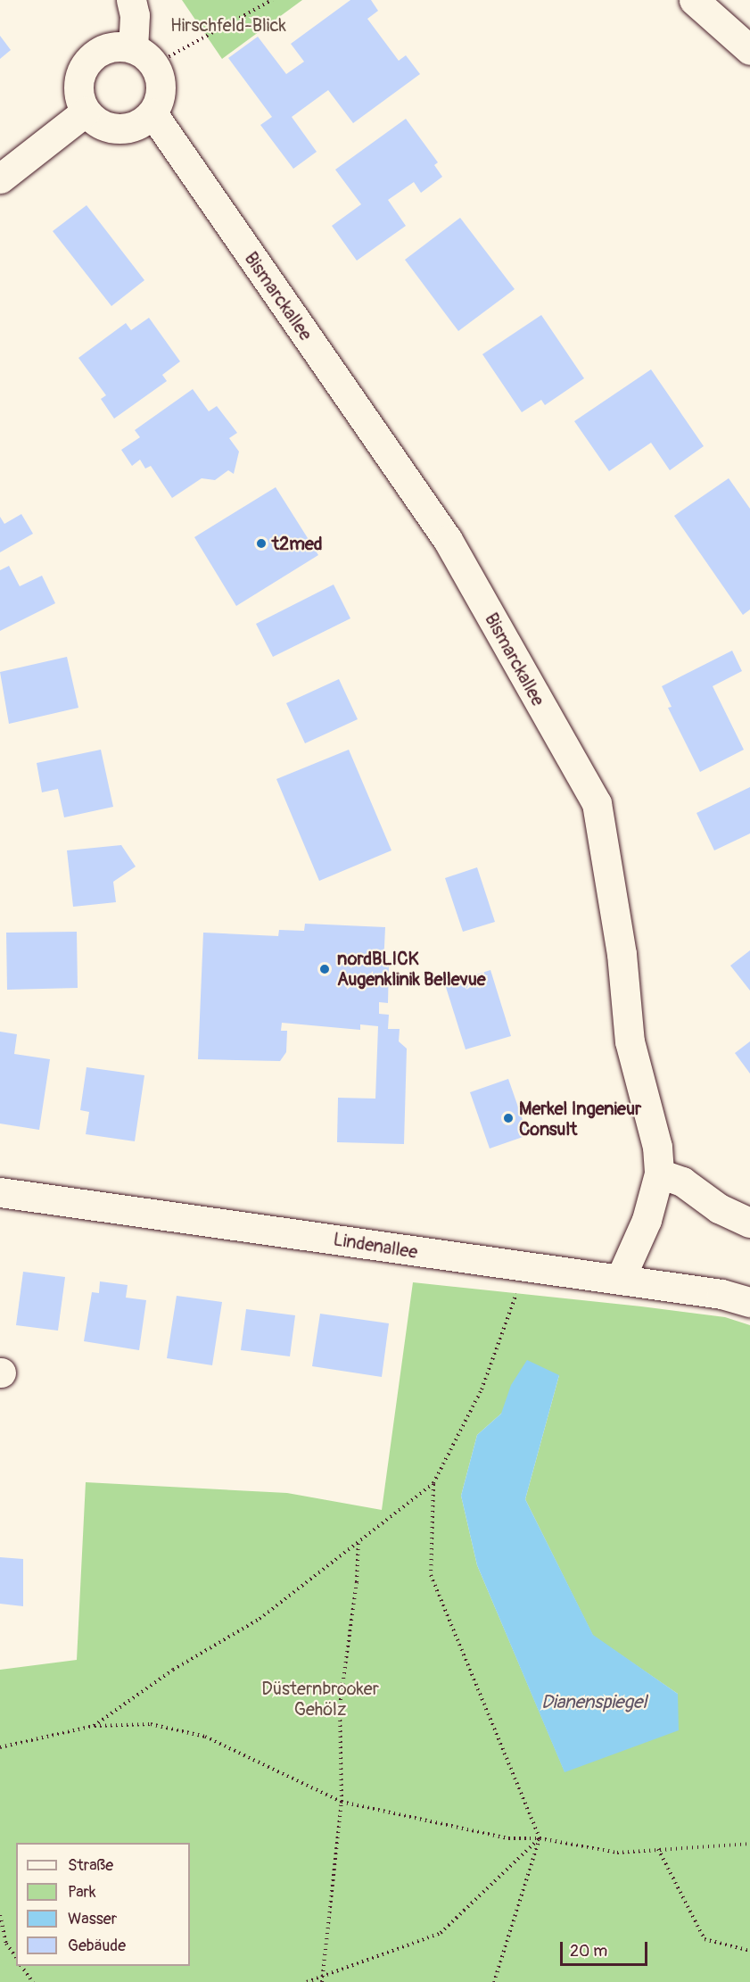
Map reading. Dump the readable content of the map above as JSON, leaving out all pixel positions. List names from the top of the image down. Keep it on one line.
{"streets":{"street":["Bismarckallee","Lindenallee"]},"crossings":[["Bismarckallee","Lindenallee"]],"water":["Dianenspiegel"],"parks":["Hirschfeld-Blick","Düsternbrooker Gehölz"],"places":["t2med","nordBLICK Augenklinik Bellevue","Merkel Ingenieur Consult"],"legend":["Straße","Park","Wasser","Gebäude"],"scale_bar":"20 m"}
